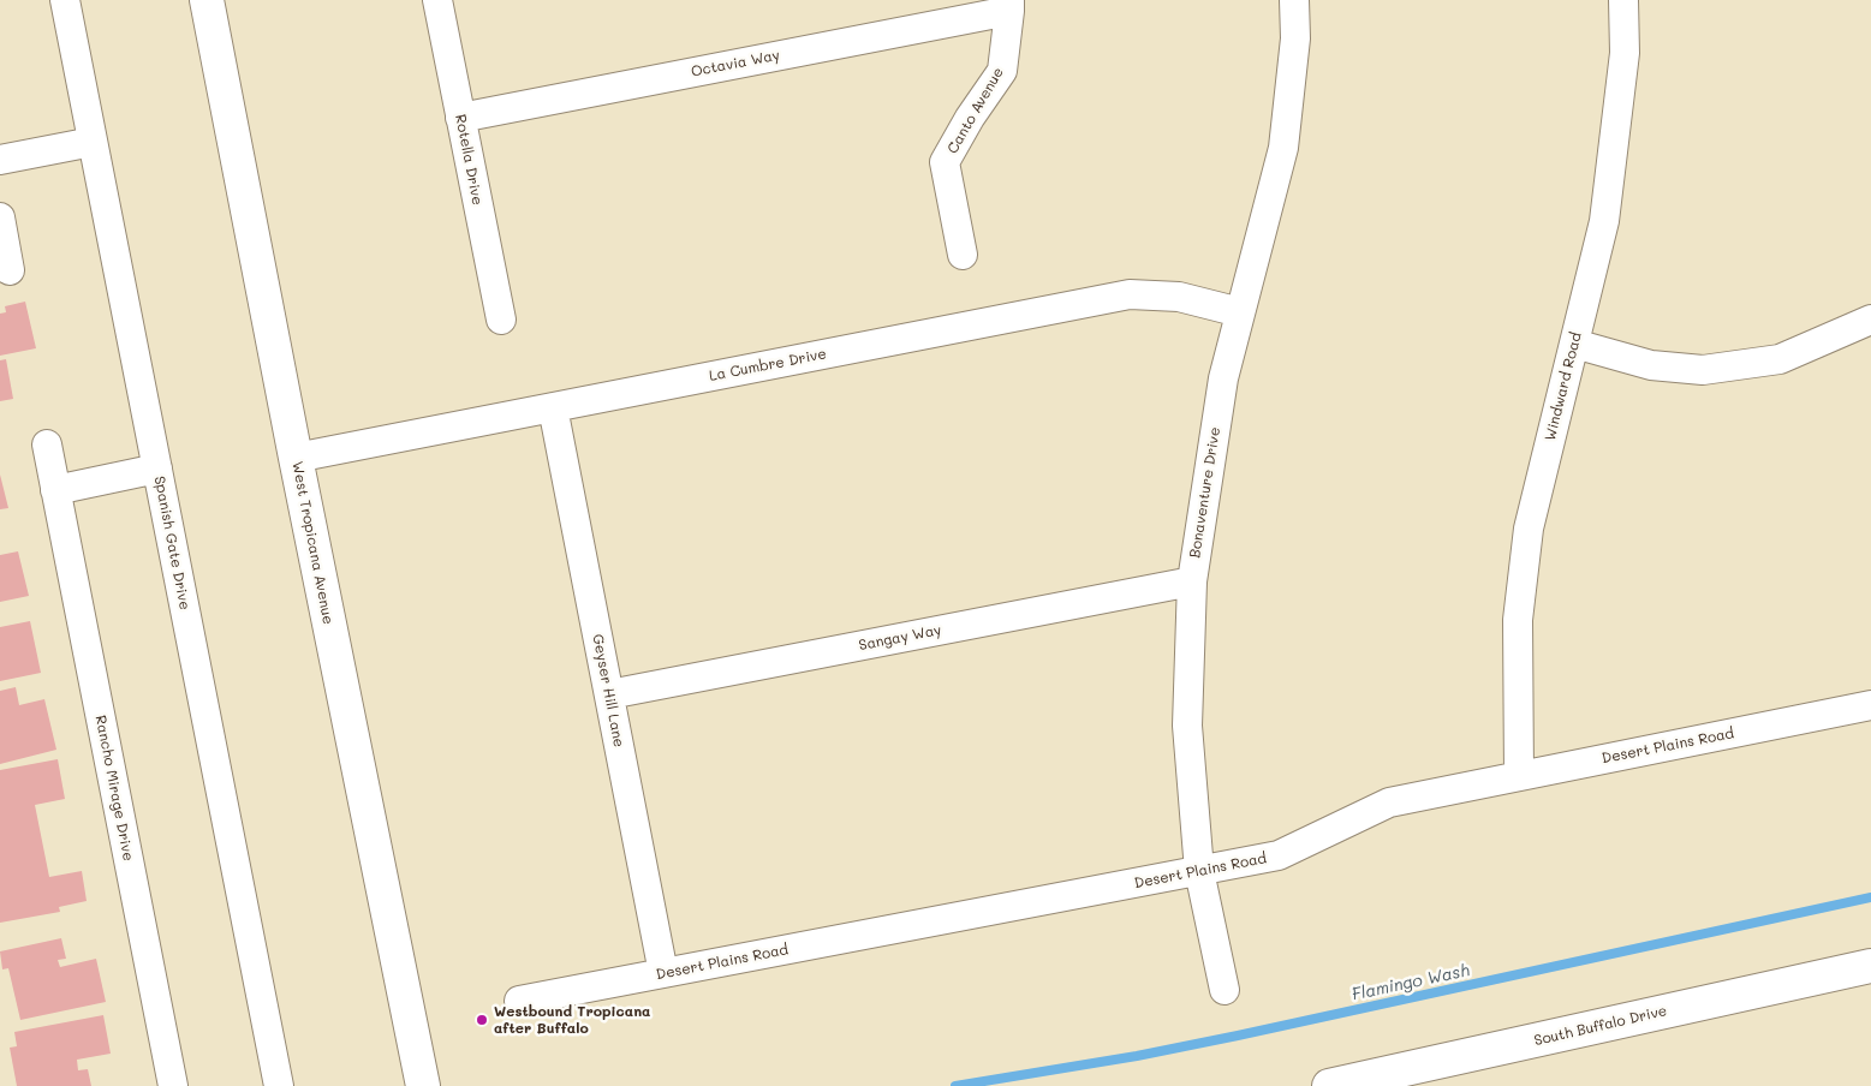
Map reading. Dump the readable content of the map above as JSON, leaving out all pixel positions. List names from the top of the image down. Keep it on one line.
{"streets":{"main road":["West Tropicana Avenue","South Buffalo Drive"],"street":["Octavia Way","Canto Avenue","Rotella Drive","La Cumbre Drive","Windward Road","Bonaventure Drive","Spanish Gate Drive","Sangay Way","Geyser Hill Lane","Desert Plains Road","Rancho Mirage Drive"]},"crossings":[["Octavia Way","Canto Avenue"],["Octavia Way","Rotella Drive"],["La Cumbre Drive","Bonaventure Drive"],["La Cumbre Drive","West Tropicana Avenue"],["La Cumbre Drive","Geyser Hill Lane"],["Windward Road","Desert Plains Road"],["Bonaventure Drive","Sangay Way"],["Bonaventure Drive","Desert Plains Road"],["Sangay Way","Geyser Hill Lane"],["Geyser Hill Lane","Desert Plains Road"]],"water":["Flamingo Wash"],"places":["Westbound Tropicana after Buffalo"]}
